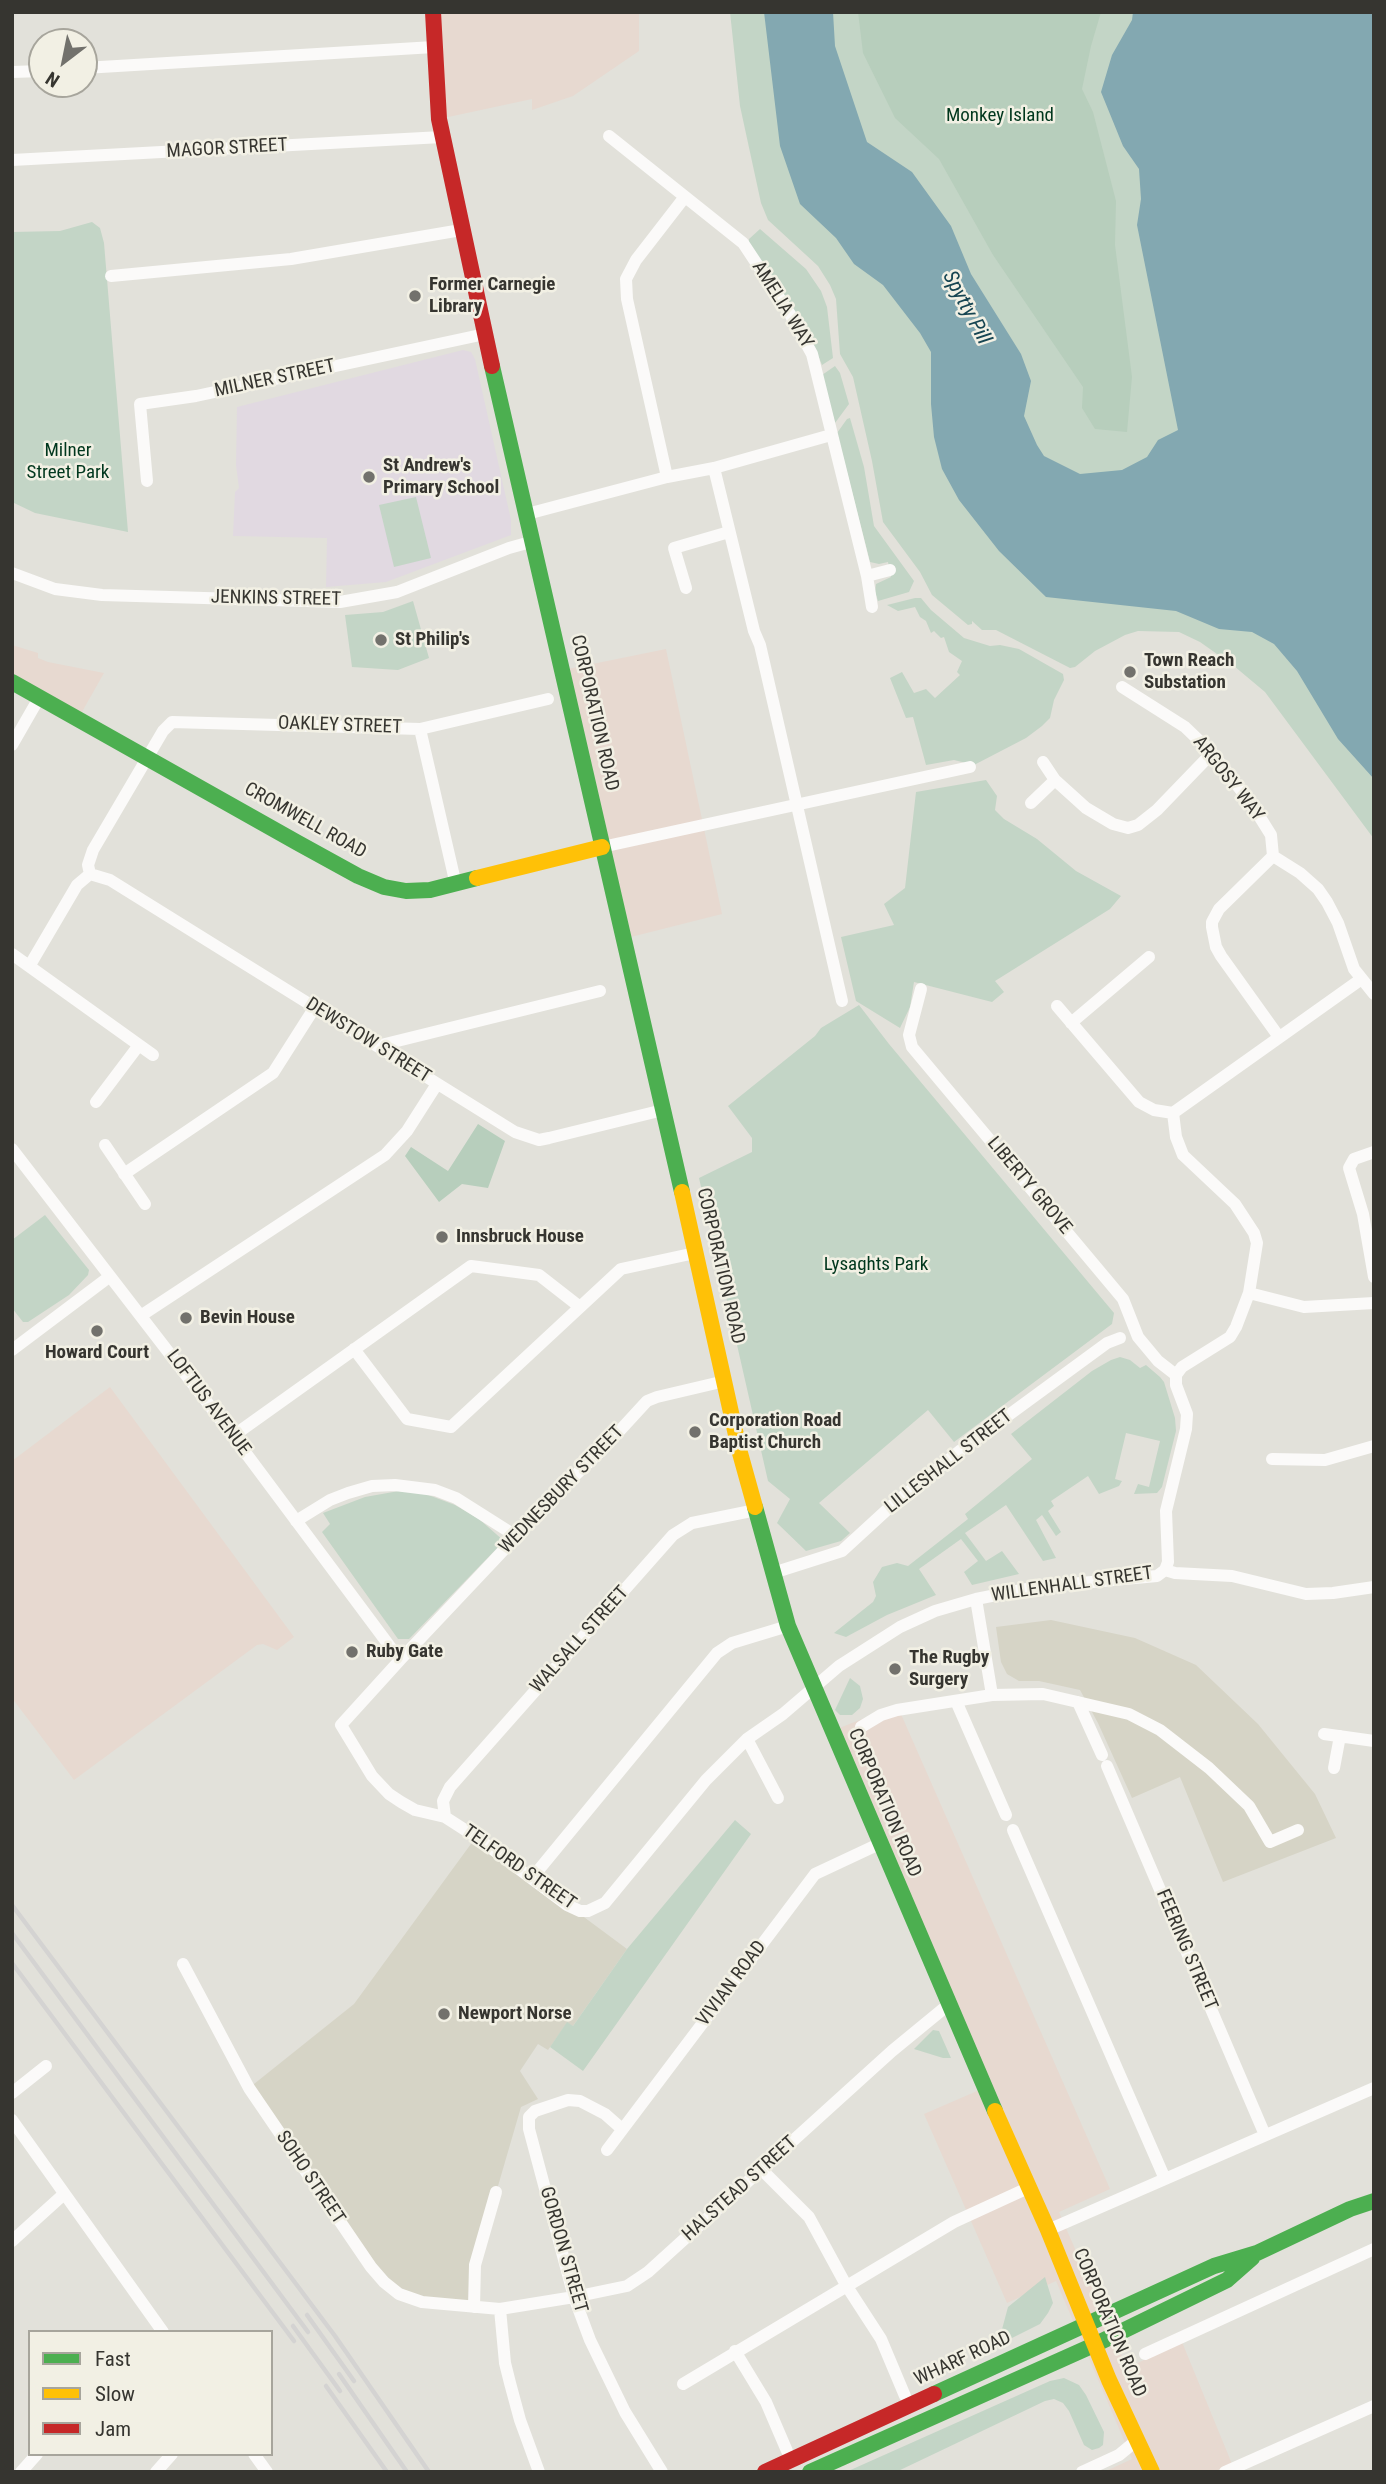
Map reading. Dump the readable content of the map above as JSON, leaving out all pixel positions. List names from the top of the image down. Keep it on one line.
{"streets":{"street":["MAGOR STREET","AMELIA WAY","MILNER STREET","JENKINS STREET","CORPORATION ROAD","OAKLEY STREET","ARGOSY WAY","CROMWELL ROAD","DEWSTOW STREET","LIBERTY GROVE","LOFTUS AVENUE","LILLESHALL STREET","WEDNESBURY STREET","WILLENHALL STREET","WALSALL STREET","TELFORD STREET","FEERING STREET","VIVIAN ROAD","SOHO STREET","HALSTEAD STREET","GORDON STREET","WHARF ROAD"]},"crossings":[["MAGOR STREET","CORPORATION ROAD"],["MILNER STREET","CORPORATION ROAD"],["JENKINS STREET","CORPORATION ROAD"],["CORPORATION ROAD","CROMWELL ROAD"],["CORPORATION ROAD","DEWSTOW STREET"],["CORPORATION ROAD","LILLESHALL STREET"],["CORPORATION ROAD","WEDNESBURY STREET"],["CORPORATION ROAD","WILLENHALL STREET"],["CORPORATION ROAD","WALSALL STREET"],["CORPORATION ROAD","TELFORD STREET"],["CORPORATION ROAD","VIVIAN ROAD"],["CORPORATION ROAD","HALSTEAD STREET"],["CORPORATION ROAD","WHARF ROAD"],["OAKLEY STREET","CROMWELL ROAD"],["LOFTUS AVENUE","WEDNESBURY STREET"],["LOFTUS AVENUE","TELFORD STREET"],["WEDNESBURY STREET","TELFORD STREET"],["WILLENHALL STREET","TELFORD STREET"],["WALSALL STREET","TELFORD STREET"],["VIVIAN ROAD","GORDON STREET"],["SOHO STREET","HALSTEAD STREET"],["HALSTEAD STREET","GORDON STREET"]],"water":["Spytty Pill"],"parks":["Monkey Island","Milner Street Park","Lysaghts Park"],"places":["Former Carnegie Library","St Andrew's Primary School","St Philip's","Town Reach Substation","Innsbruck House","Bevin House","Howard Court","Corporation Road Baptist Church","Ruby Gate","The Rugby Surgery","Newport Norse"],"legend":["Fast","Slow","Jam"],"north":"bottom left"}
